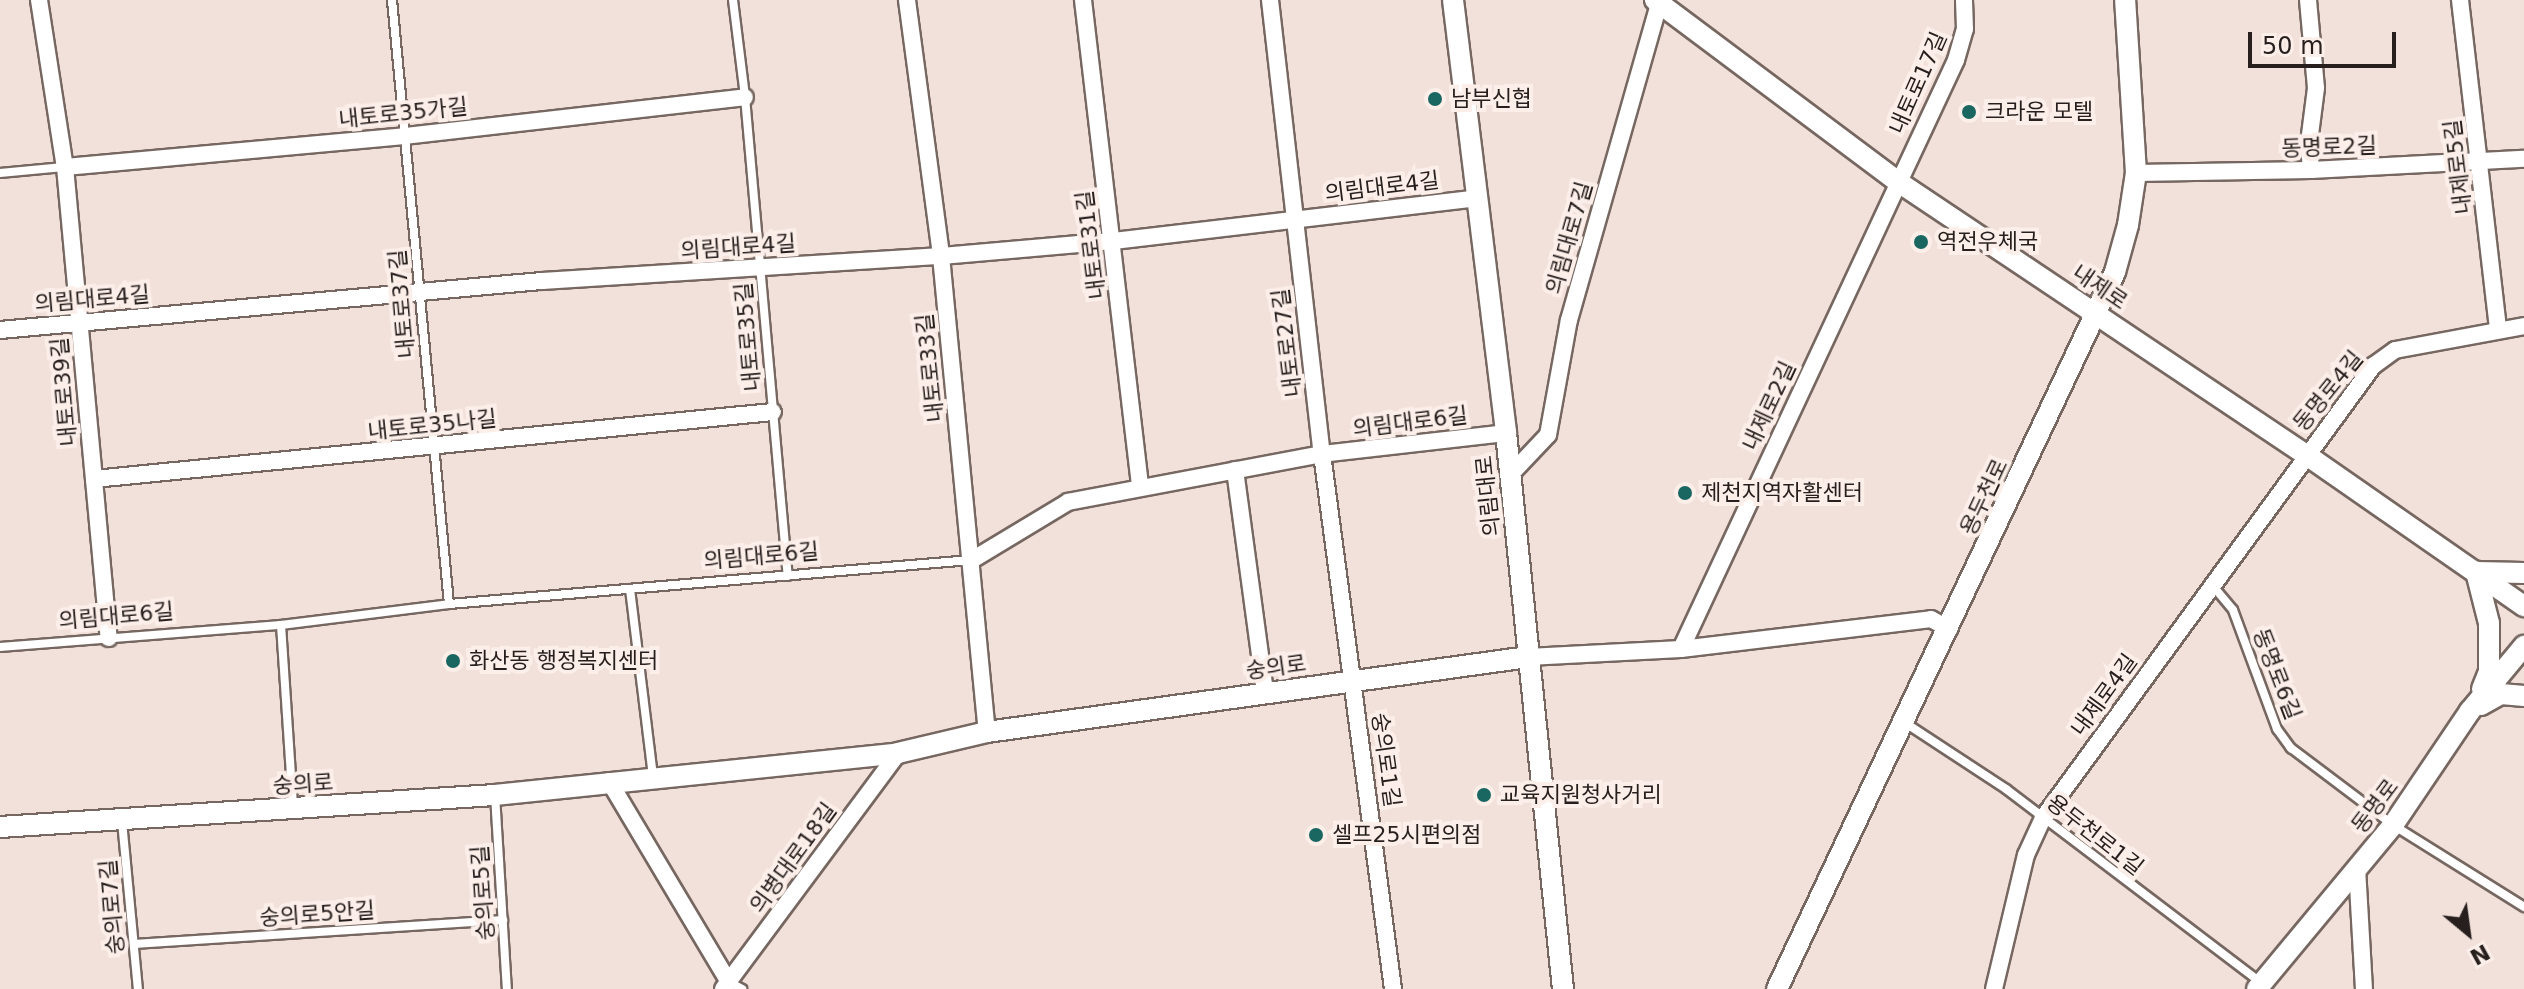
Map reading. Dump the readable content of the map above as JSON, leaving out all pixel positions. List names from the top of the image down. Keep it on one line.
{"streets":{"street":["내토로17길","내토로35가길","동명로2길","내제로5길","의림대로4길","의림대로7길","내토로31길","내제로","내토로27길","내토로33길","동명로4길","내토로39길","내제로2길","의림대로6길","내토로35나길","의림대로","용두천로","숭의로","내제로4길","숭의로1길","동명로","의병대로18길"],"lane":["내토로37길","내토로35길","동명로6길","용두천로1길","숭의로5길","숭의로7길","숭의로5안길"]},"crossings":[["내토로17길","내제로"],["내토로17길","내제로2길"],["내토로35가길","내토로37길"],["내토로35가길","내토로35길"],["내토로35가길","내토로39길"],["동명로2길","내제로5길"],["동명로2길","용두천로"],["내제로5길","동명로4길"],["의림대로4길","내토로31길"],["의림대로4길","내토로37길"],["의림대로4길","내토로35길"],["의림대로4길","내토로27길"],["의림대로4길","내토로33길"],["의림대로4길","내토로39길"],["의림대로4길","의림대로"],["의림대로7길","내제로"],["의림대로7길","의림대로"],["내토로31길","의림대로6길"],["내제로","동명로4길"],["내제로","내제로2길"],["내제로","용두천로"],["내제로","내제로4길"],["내토로37길","의림대로6길"],["내토로37길","내토로35나길"],["내토로35길","의림대로6길"],["내토로35길","내토로35나길"],["내토로27길","의림대로6길"],["내토로27길","숭의로"],["내토로27길","숭의로1길"],["내토로33길","의림대로6길"],["내토로33길","숭의로"],["동명로4길","내제로4길"],["내토로39길","의림대로6길"],["내토로39길","내토로35나길"],["내제로2길","숭의로"],["의림대로6길","의림대로"],["의림대로","숭의로"],["용두천로","숭의로"],["용두천로","용두천로1길"],["숭의로","숭의로1길"],["숭의로","의병대로18길"],["숭의로","숭의로5길"],["숭의로","숭의로7길"],["동명로6길","내제로4길"],["동명로6길","동명로"],["내제로4길","용두천로1길"],["동명로","용두천로1길"],["숭의로5길","숭의로5안길"],["숭의로7길","숭의로5안길"]],"places":["남부신협","크라운 모텔","역전우체국","제천지역자활센터","화산동 행정복지센터","교육지원청사거리","셀프25시편의점"],"scale_bar":"50 m","north":"bottom right"}
